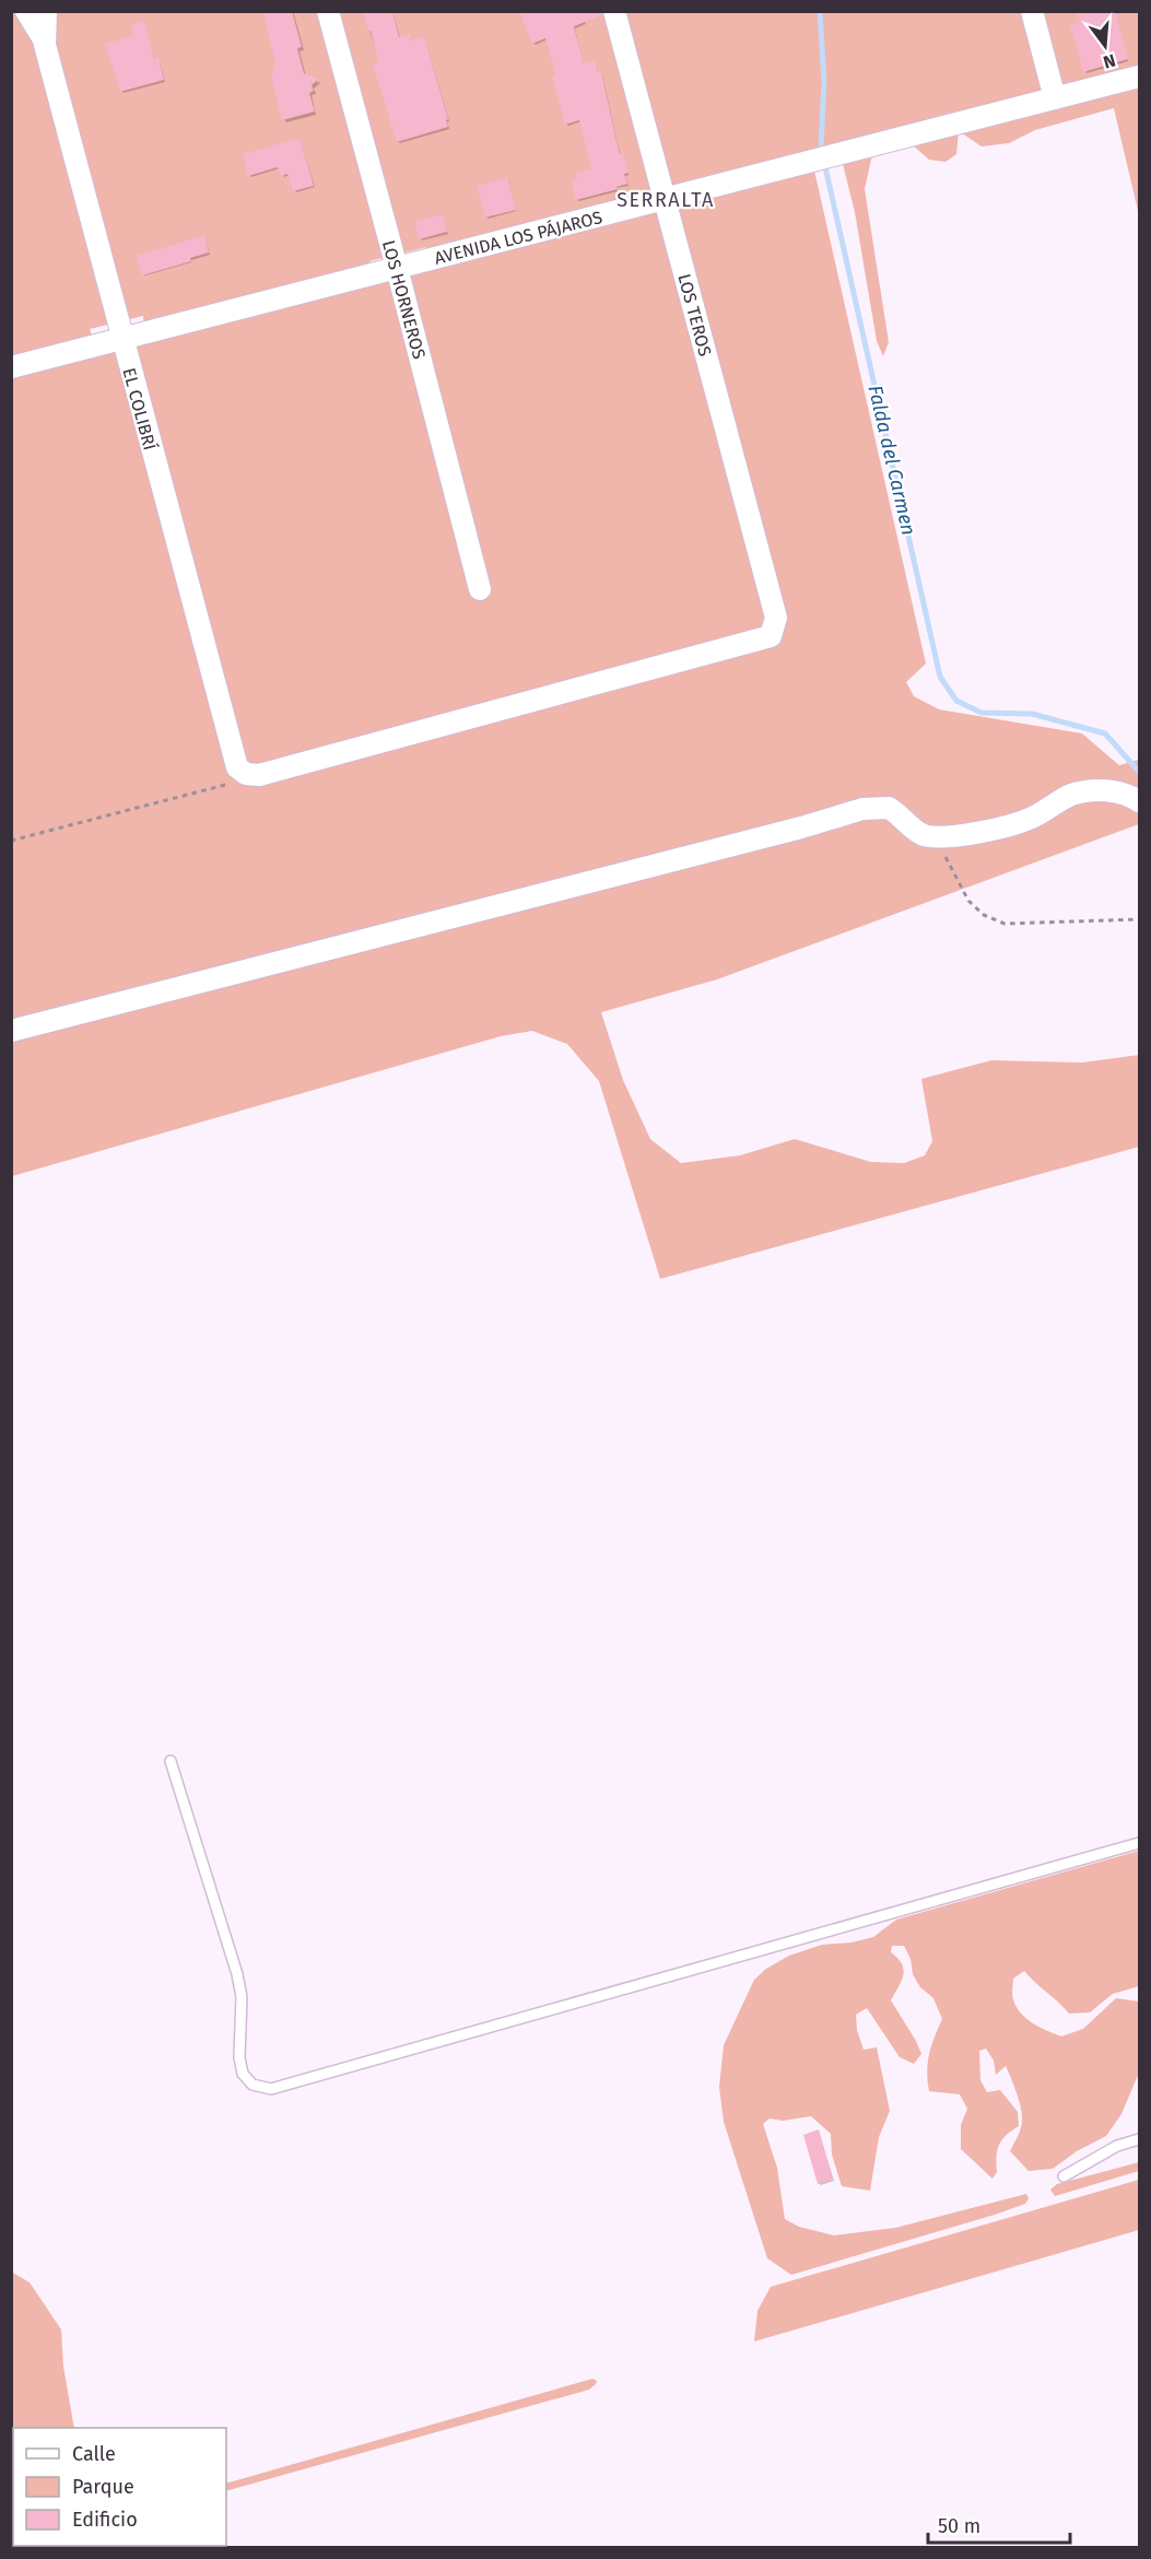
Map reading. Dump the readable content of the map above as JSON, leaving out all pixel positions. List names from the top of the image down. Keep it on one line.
{"streets":{"street":["AVENIDA LOS PÁJAROS","LOS HORNEROS","LOS TEROS","EL COLIBRÍ"]},"crossings":[["AVENIDA LOS PÁJAROS","LOS HORNEROS"],["AVENIDA LOS PÁJAROS","LOS TEROS"],["AVENIDA LOS PÁJAROS","EL COLIBRÍ"],["LOS TEROS","EL COLIBRÍ"]],"districts":["SERRALTA"],"water":["Falda del Carmen"],"legend":["Calle","Parque","Edificio"],"scale_bar":"50 m","north":"bottom"}
